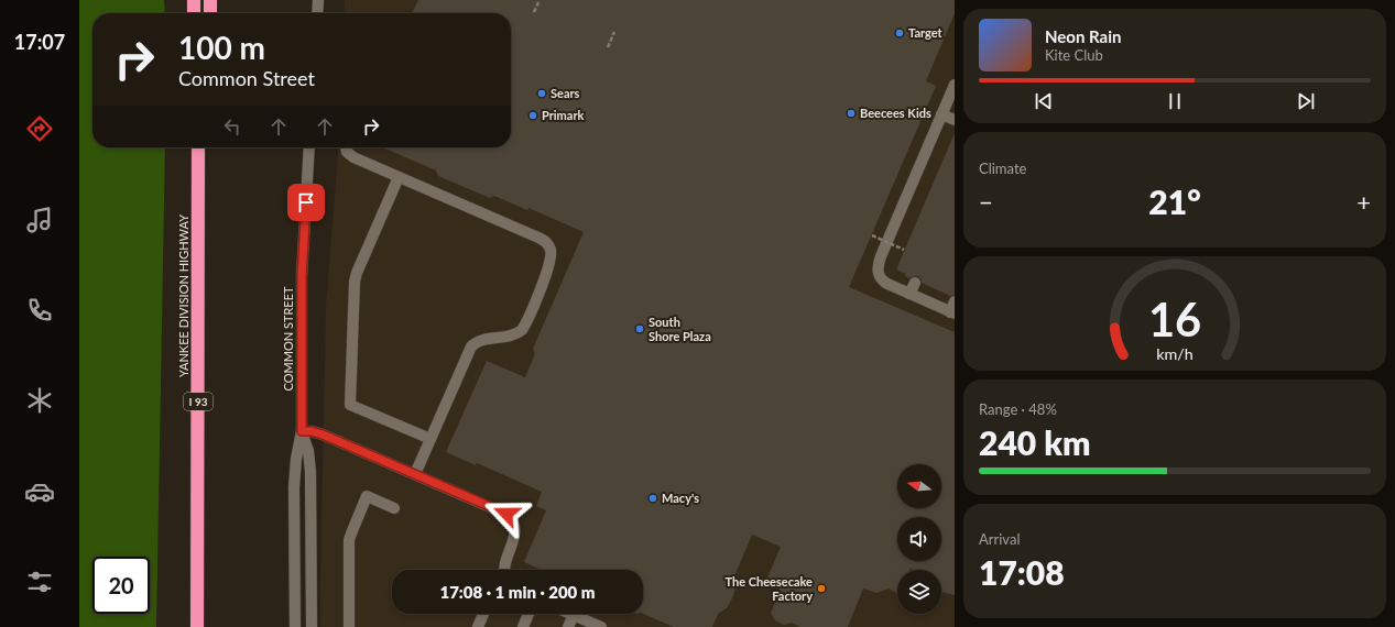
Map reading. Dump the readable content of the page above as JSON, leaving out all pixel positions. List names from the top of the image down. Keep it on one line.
{"streets":{"highway":["YANKEE DIVISION HIGHWAY","I 93"],"street":["COMMON STREET"]},"crossings":[["YANKEE DIVISION HIGHWAY","I 93"]],"places":["Target","Sears","Beecees Kids","Primark","South Shore Plaza","Macy's","The Cheesecake Factory"],"north":"left","page":{"tabs":"17:07","turn":["100 m","Common Street"],"song":["Neon Rain","Kite Club"],"tile":["Climate",["Range · 48%","240 km"],["Arrival","17:08"]],"heat":["−","21°","+"],"limit":"20","trip":"17:08 · 1 min · 200 m","gauge":["16","km/h"]}}
